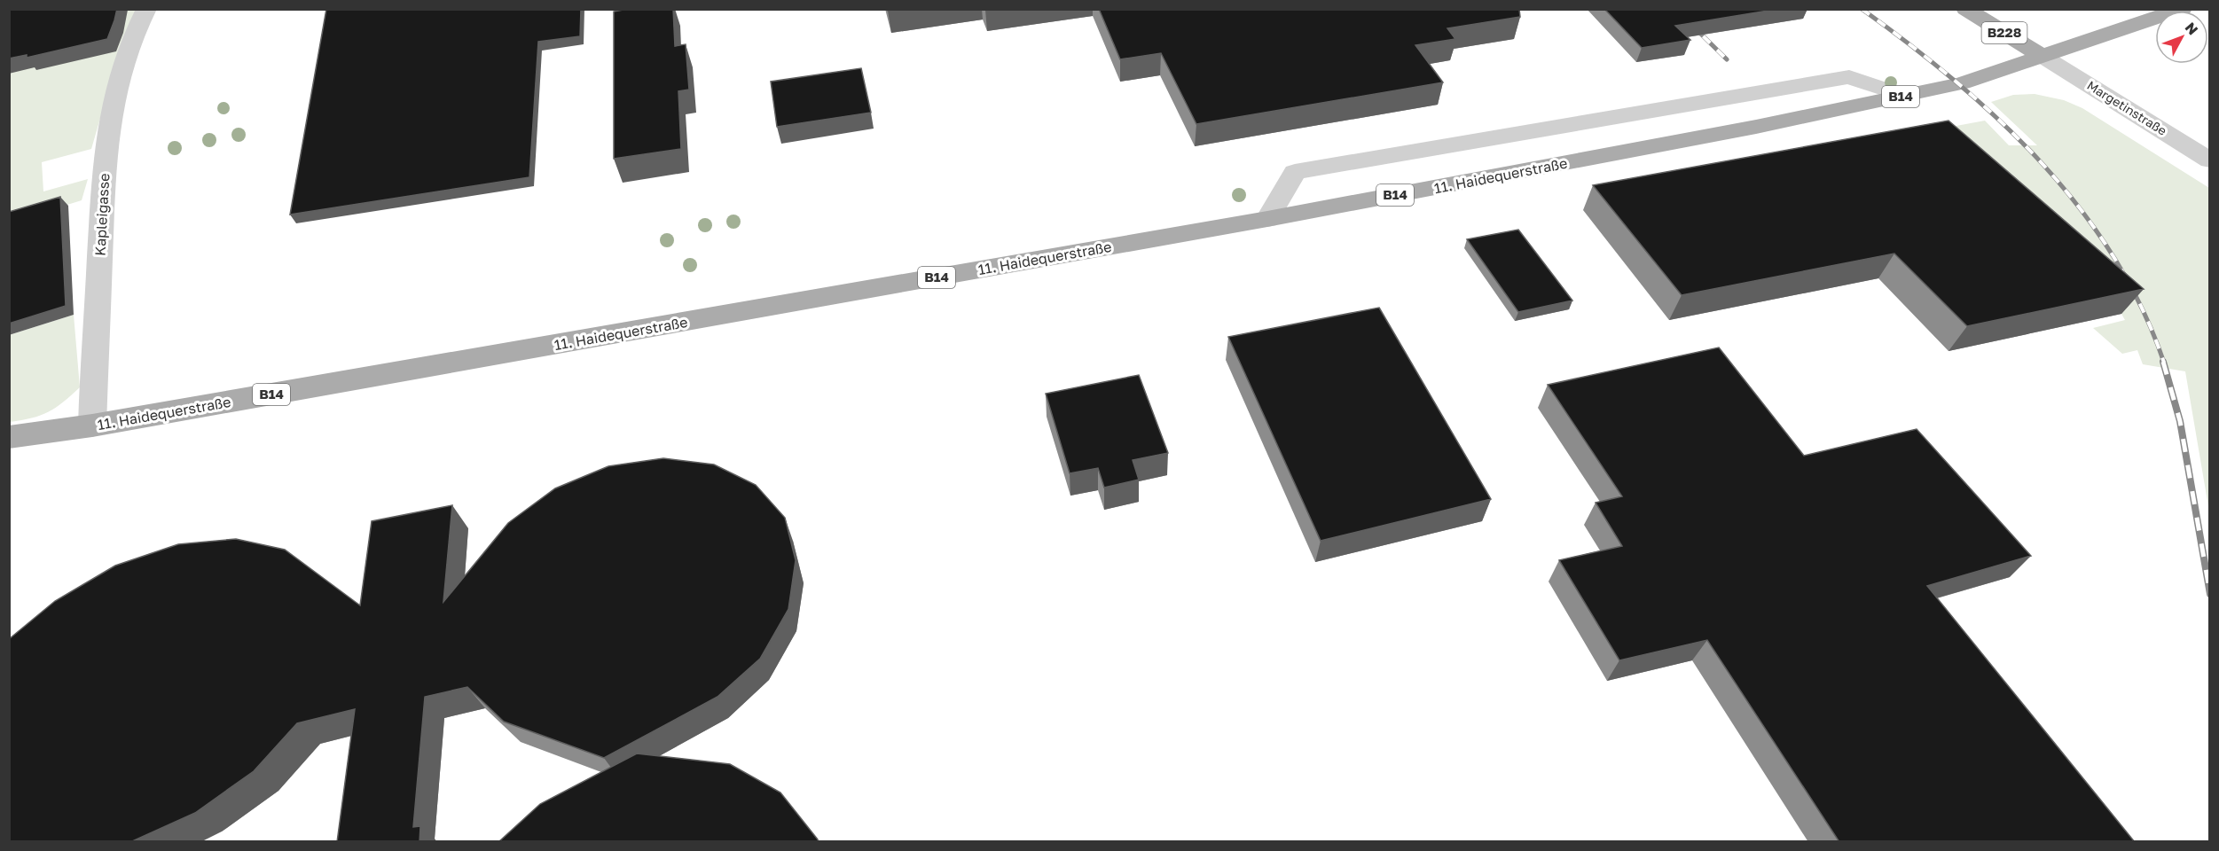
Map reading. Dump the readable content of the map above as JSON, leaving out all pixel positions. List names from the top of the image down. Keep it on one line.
{"streets":{"main road":["B228","B14","11. Haidequerstraße"],"street":["Margetinstraße","Kapleigasse"]},"crossings":[["B228","B14"],["B228","Margetinstraße"],["B228","11. Haidequerstraße"],["B14","Margetinstraße"],["B14","11. Haidequerstraße"],["Margetinstraße","11. Haidequerstraße"],["11. Haidequerstraße","Kapleigasse"]],"north":"top right"}
